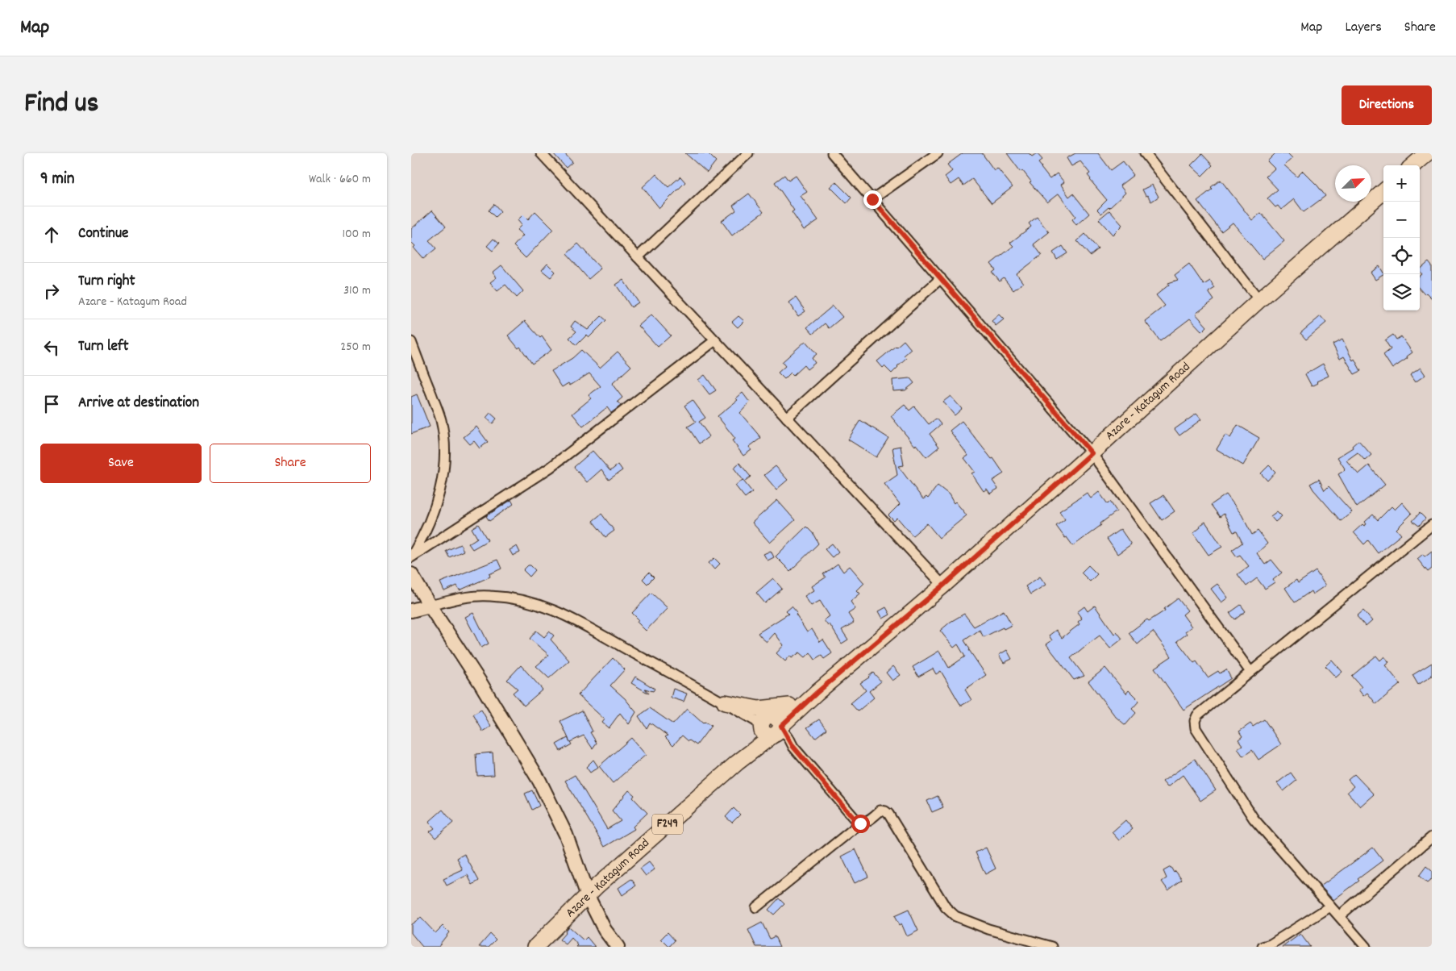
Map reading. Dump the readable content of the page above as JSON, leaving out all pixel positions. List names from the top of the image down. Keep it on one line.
{"streets":{"main road":["Azare - Katagum Road","F249"]},"north":"top right","page":{"header":"Map","nav":["Map","Layers","Share"],"title":"Find us","buttons":["Directions",["Save","Share"]],"heading":["9 min","Walk · 660 m"],"map_buttons":["+","−"],"list":[["Continue","100 m"],["Turn right","Azare - Katagum Road","310 m"],["Turn left","250 m"],"Arrive at destination"]}}
